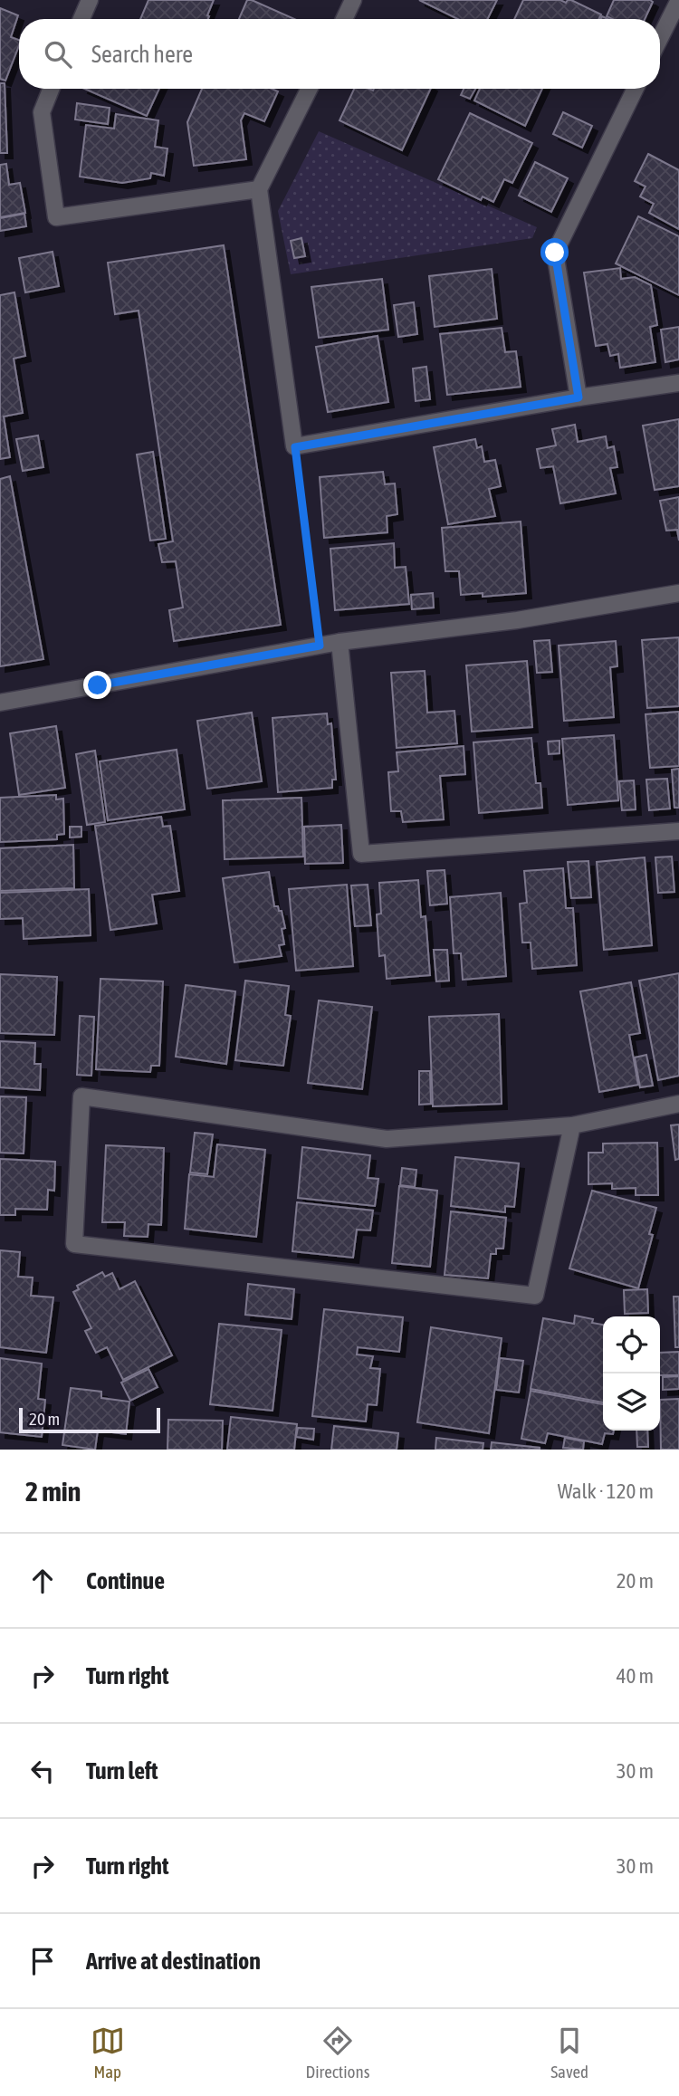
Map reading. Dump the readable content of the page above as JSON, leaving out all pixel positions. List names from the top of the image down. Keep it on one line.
{"scale_bar":"20 m","page":{"search":"Search here","scale":"20 m","heading":["2 min","Walk · 120 m"],"list":[["Continue","20 m"],["Turn right","40 m"],["Turn left","30 m"],["Turn right","30 m"],"Arrive at destination"],"nav":["Map","Directions","Saved"]}}
